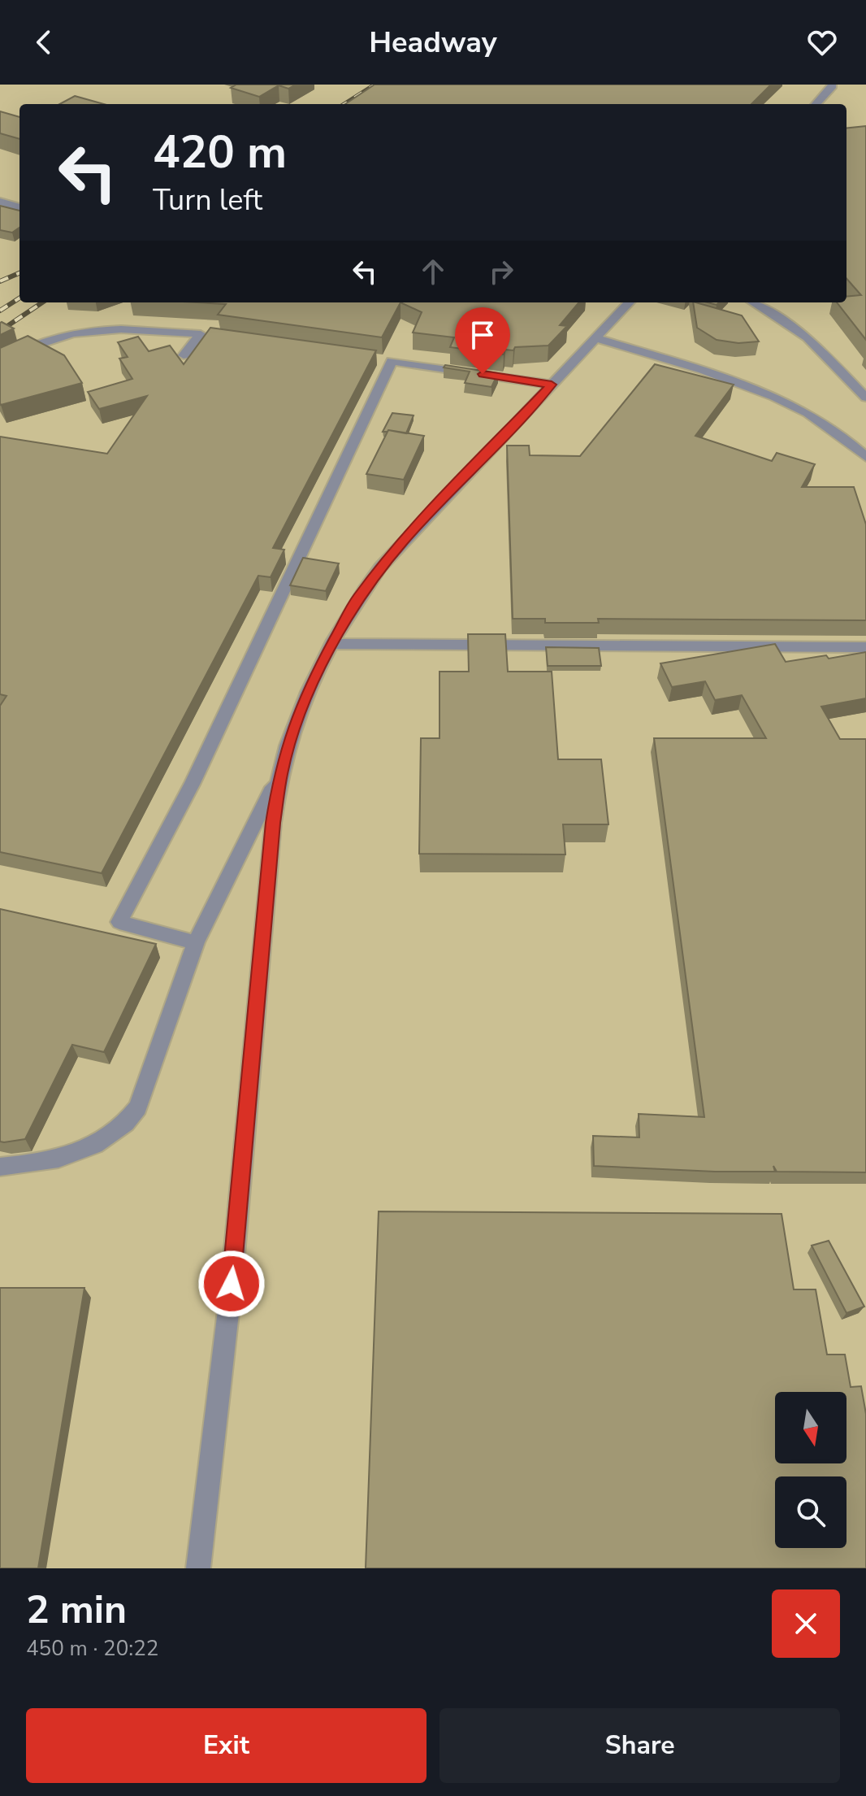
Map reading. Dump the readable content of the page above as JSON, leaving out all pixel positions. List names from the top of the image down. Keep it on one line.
{"north":"bottom","page":{"header":"Headway","turn":["420 m","Turn left"],"heading":["2 min","450 m · 20:22"],"buttons":["Exit","Share"]}}
